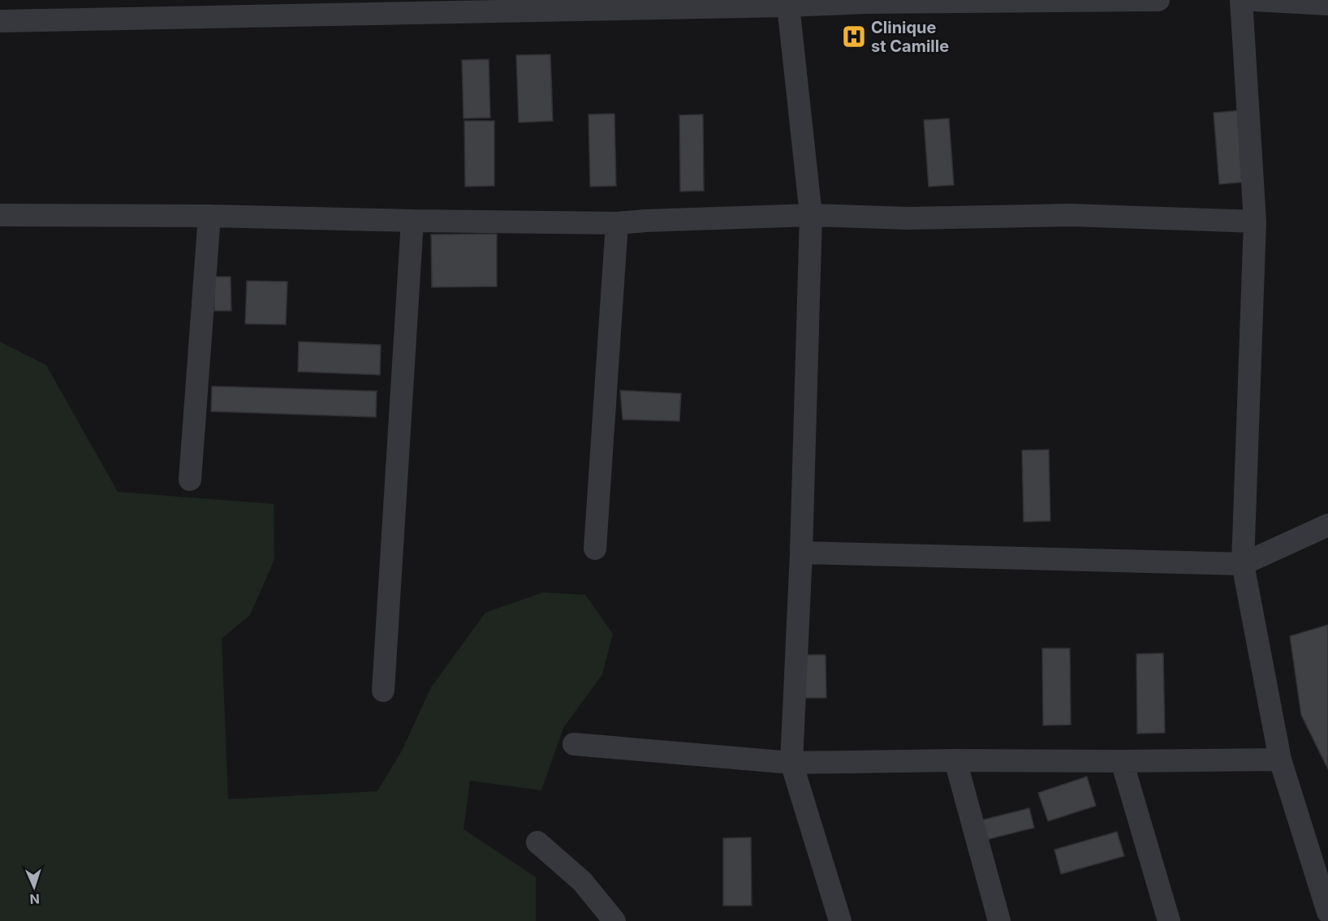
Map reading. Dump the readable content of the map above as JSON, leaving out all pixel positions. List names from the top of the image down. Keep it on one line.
{"places":{"hospital":["Clinique st Camille"]},"north":"bottom"}
